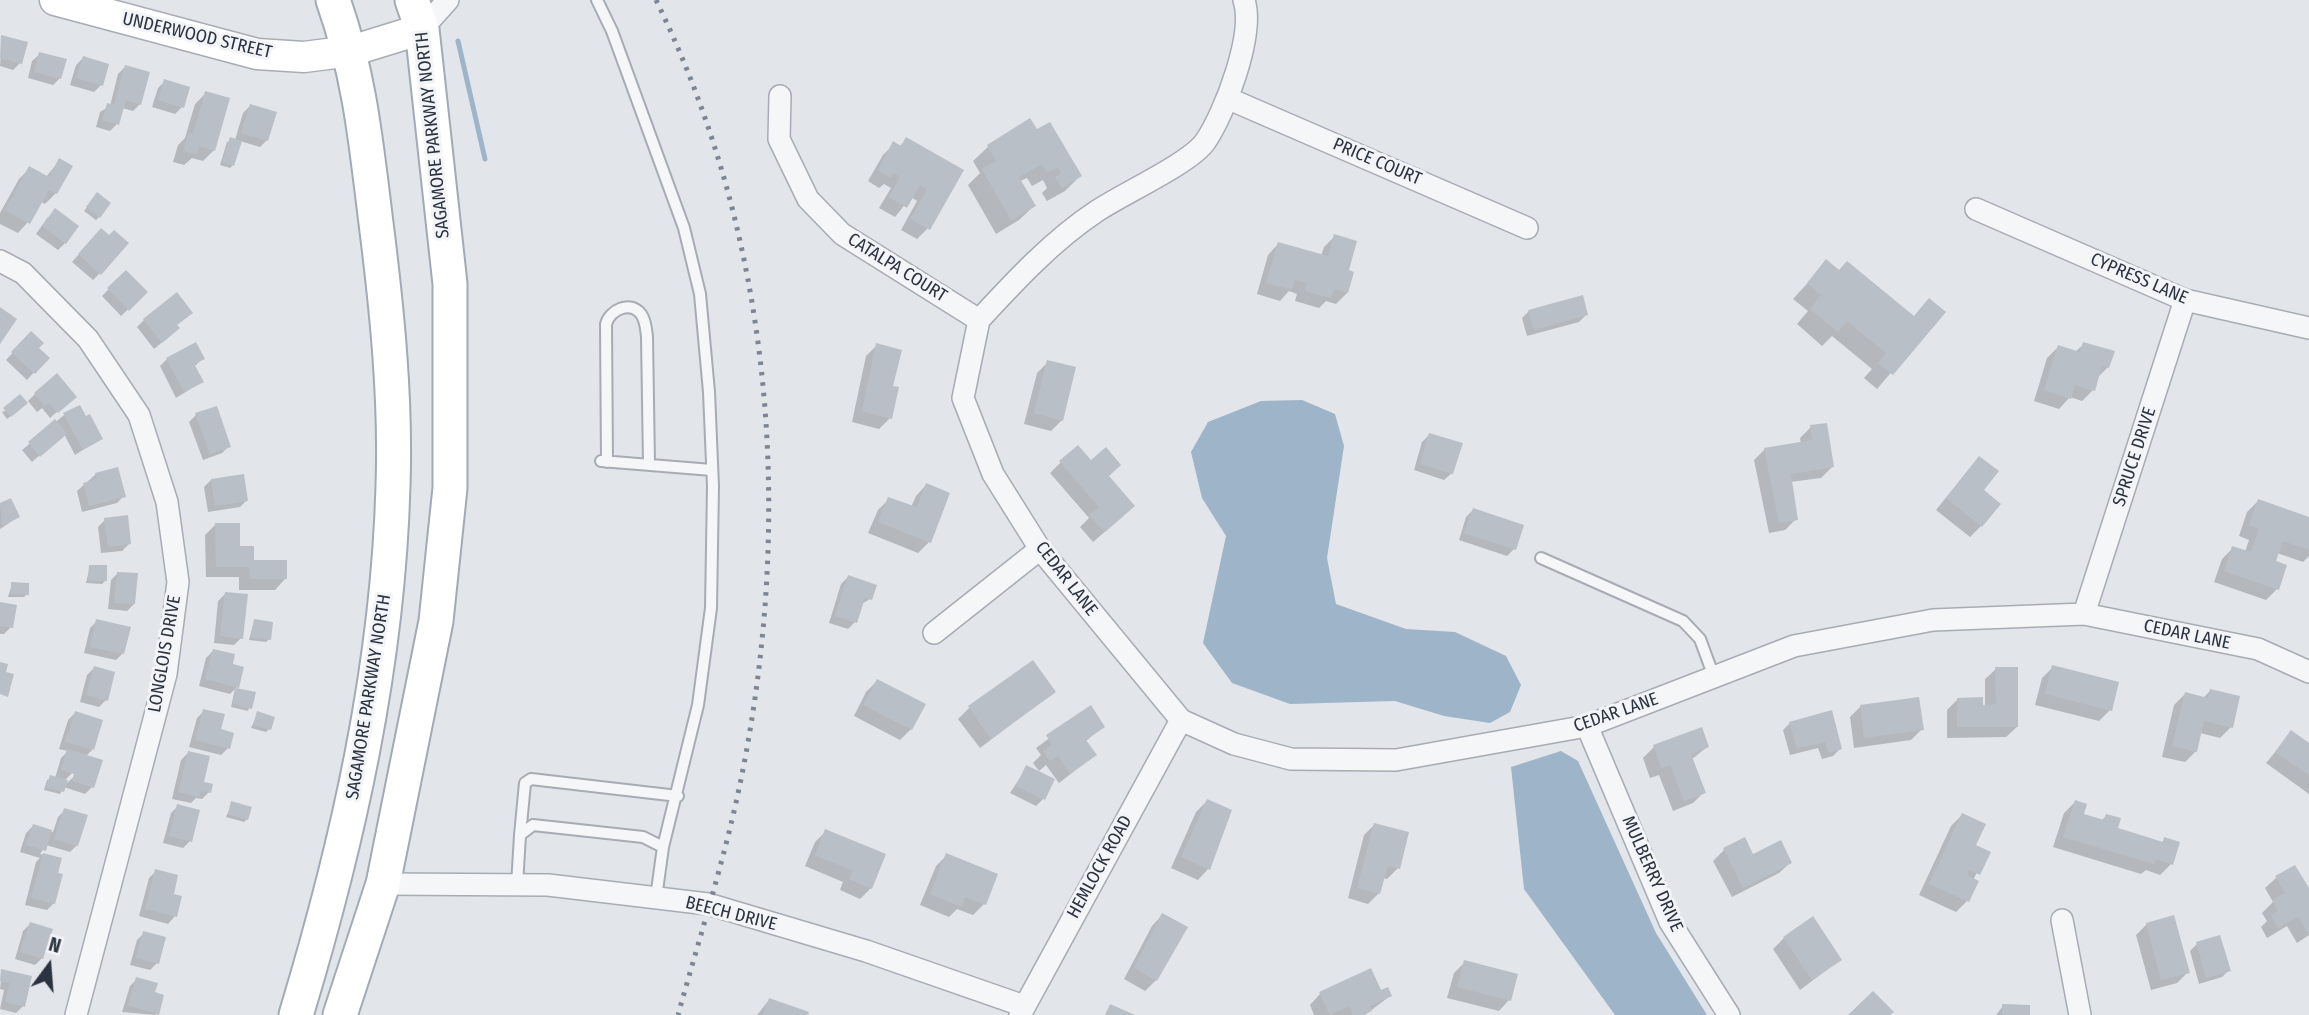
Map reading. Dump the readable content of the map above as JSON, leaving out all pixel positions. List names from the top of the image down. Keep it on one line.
{"streets":{"main road":["SAGAMORE PARKWAY NORTH"],"street":["UNDERWOOD STREET","PRICE COURT","CATALPA COURT","CYPRESS LANE","SPRUCE DRIVE","CEDAR LANE","LONGLOIS DRIVE","HEMLOCK ROAD","MULBERRY DRIVE","BEECH DRIVE"]},"crossings":[["UNDERWOOD STREET","SAGAMORE PARKWAY NORTH"],["SAGAMORE PARKWAY NORTH","BEECH DRIVE"],["CATALPA COURT","CEDAR LANE"],["CYPRESS LANE","SPRUCE DRIVE"],["SPRUCE DRIVE","CEDAR LANE"],["CEDAR LANE","HEMLOCK ROAD"],["CEDAR LANE","MULBERRY DRIVE"],["HEMLOCK ROAD","BEECH DRIVE"]],"north":"top"}
